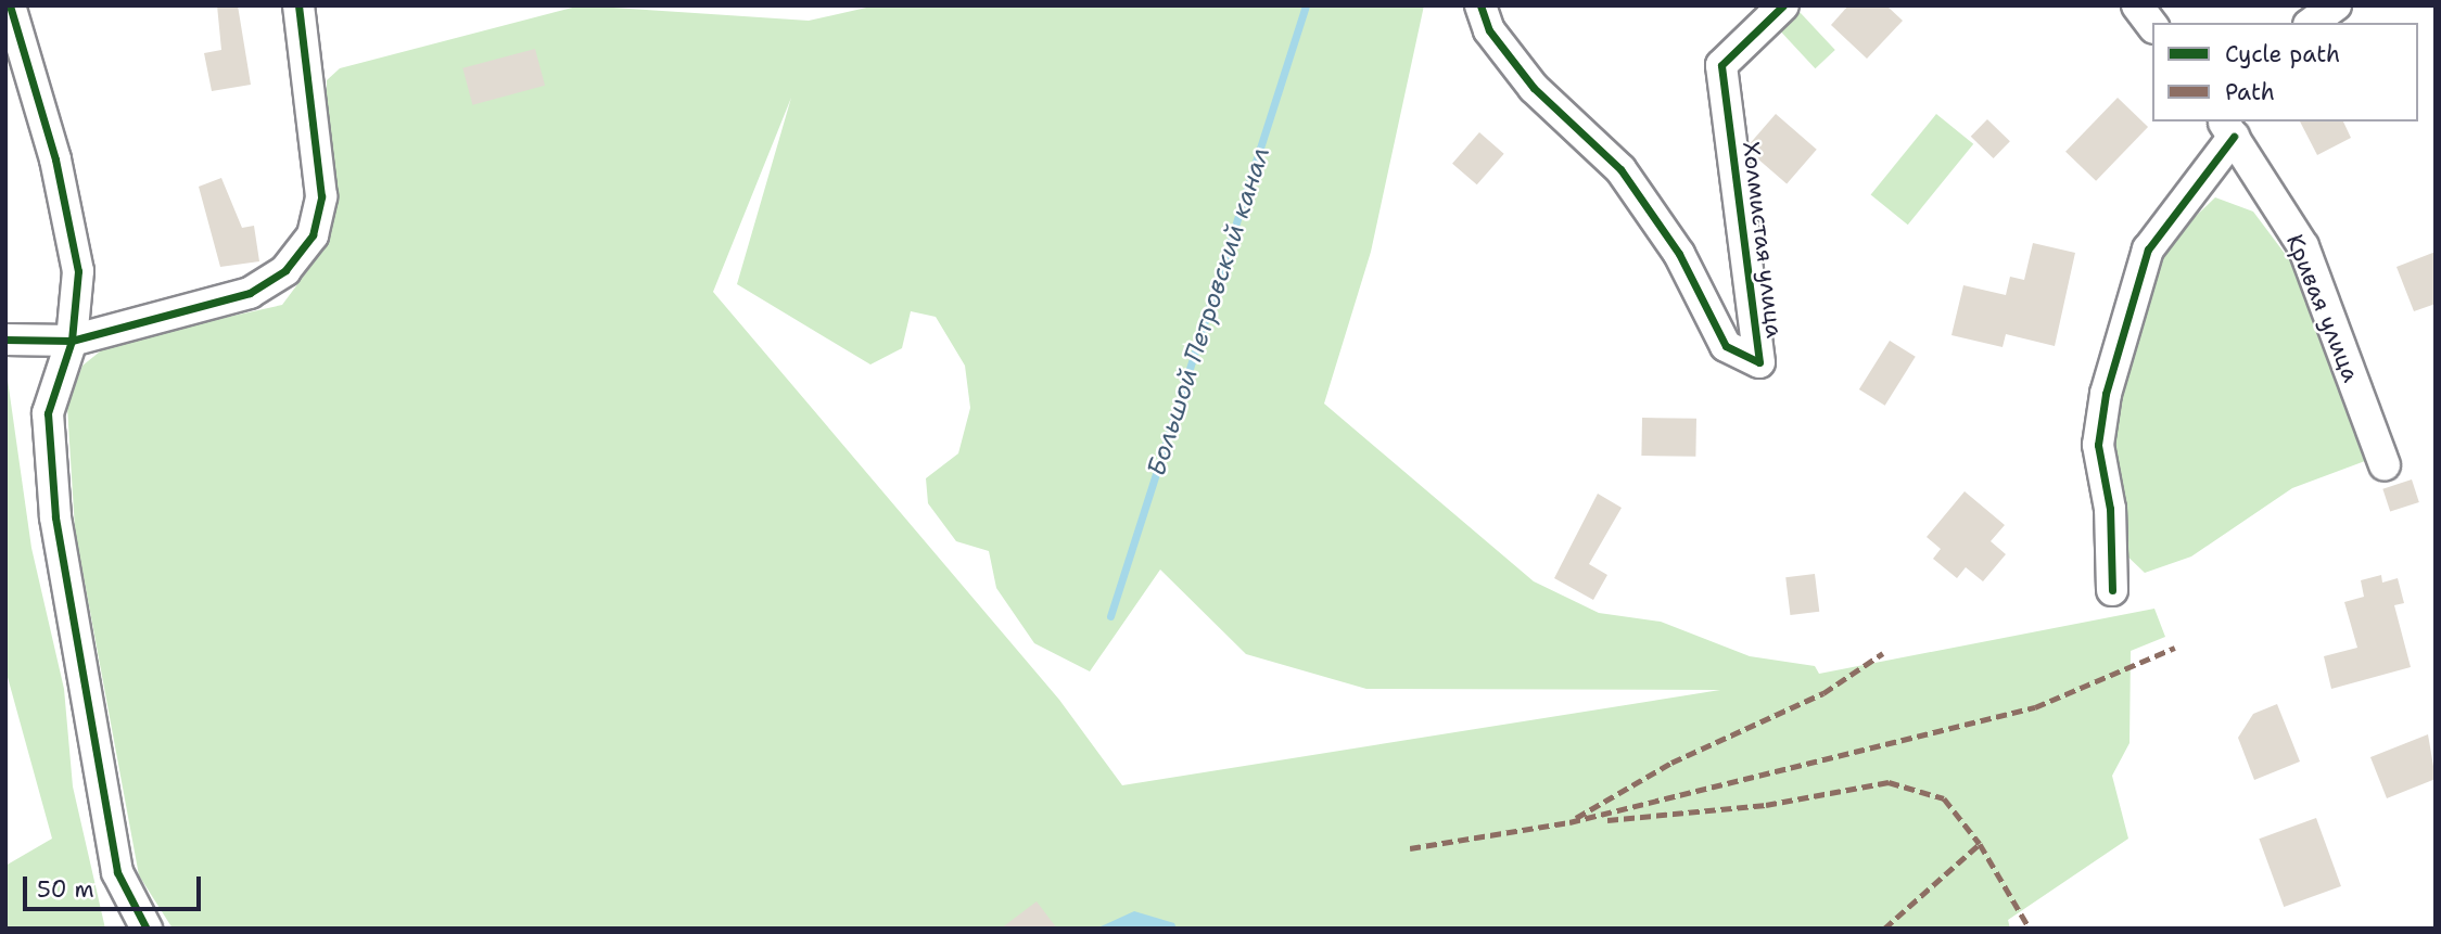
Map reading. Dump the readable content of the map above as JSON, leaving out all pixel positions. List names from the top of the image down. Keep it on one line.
{"streets":{"street":["Холмистая улица","Кривая улица"]},"water":["Большой Петровский канал"],"legend":["Cycle path","Path"],"scale_bar":"50 m"}
